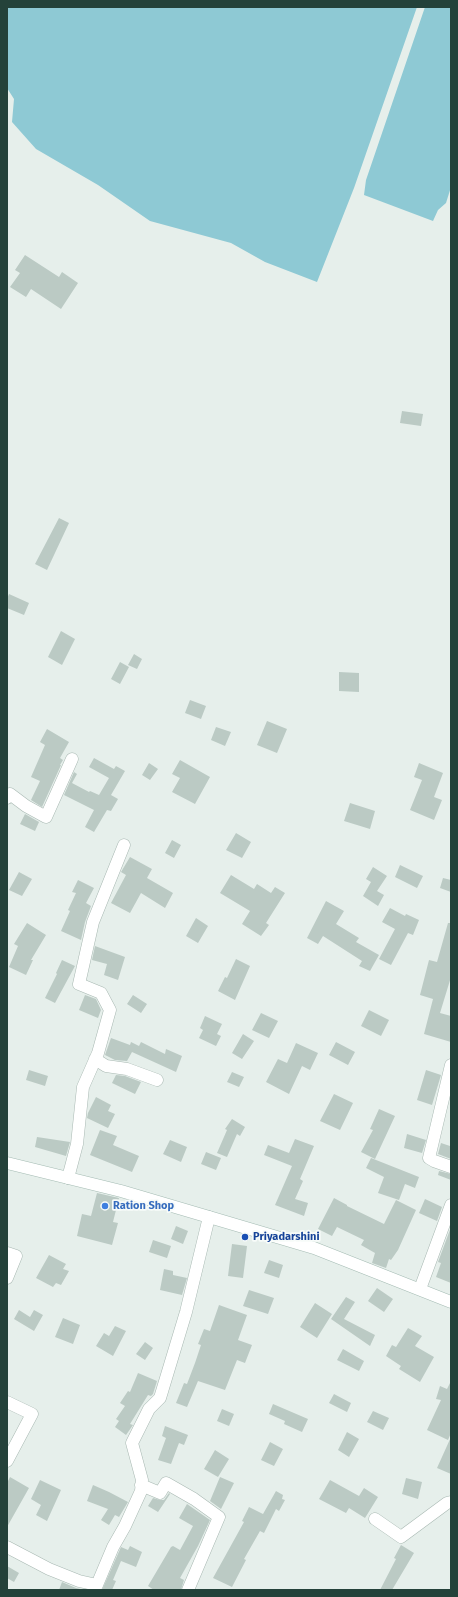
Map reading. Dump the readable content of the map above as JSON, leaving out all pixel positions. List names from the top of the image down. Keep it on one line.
{"places":["Ration Shop","Priyadarshini"]}
